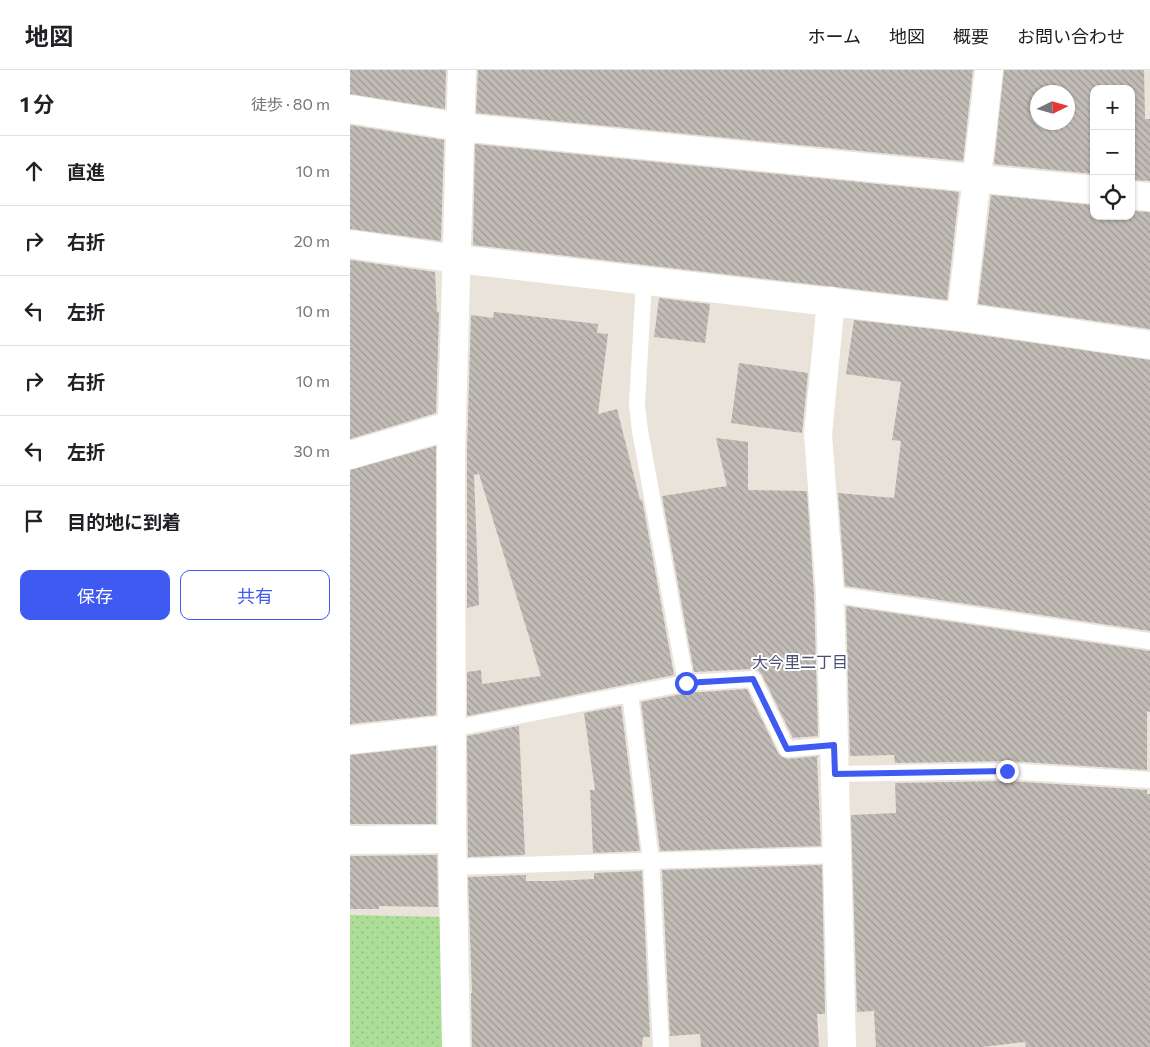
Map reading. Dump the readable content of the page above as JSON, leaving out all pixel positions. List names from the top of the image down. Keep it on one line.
{"districts":["大今里二丁目"],"north":"right","page":{"header":"地図","nav":["ホーム","地図","概要","お問い合わせ"],"heading":["1 分","徒歩 · 80 m"],"map_buttons":["+","−"],"list":[["直進","10 m"],["右折","20 m"],["左折","10 m"],["右折","10 m"],["左折","30 m"],"目的地に到着"],"buttons":["保存","共有"]}}
